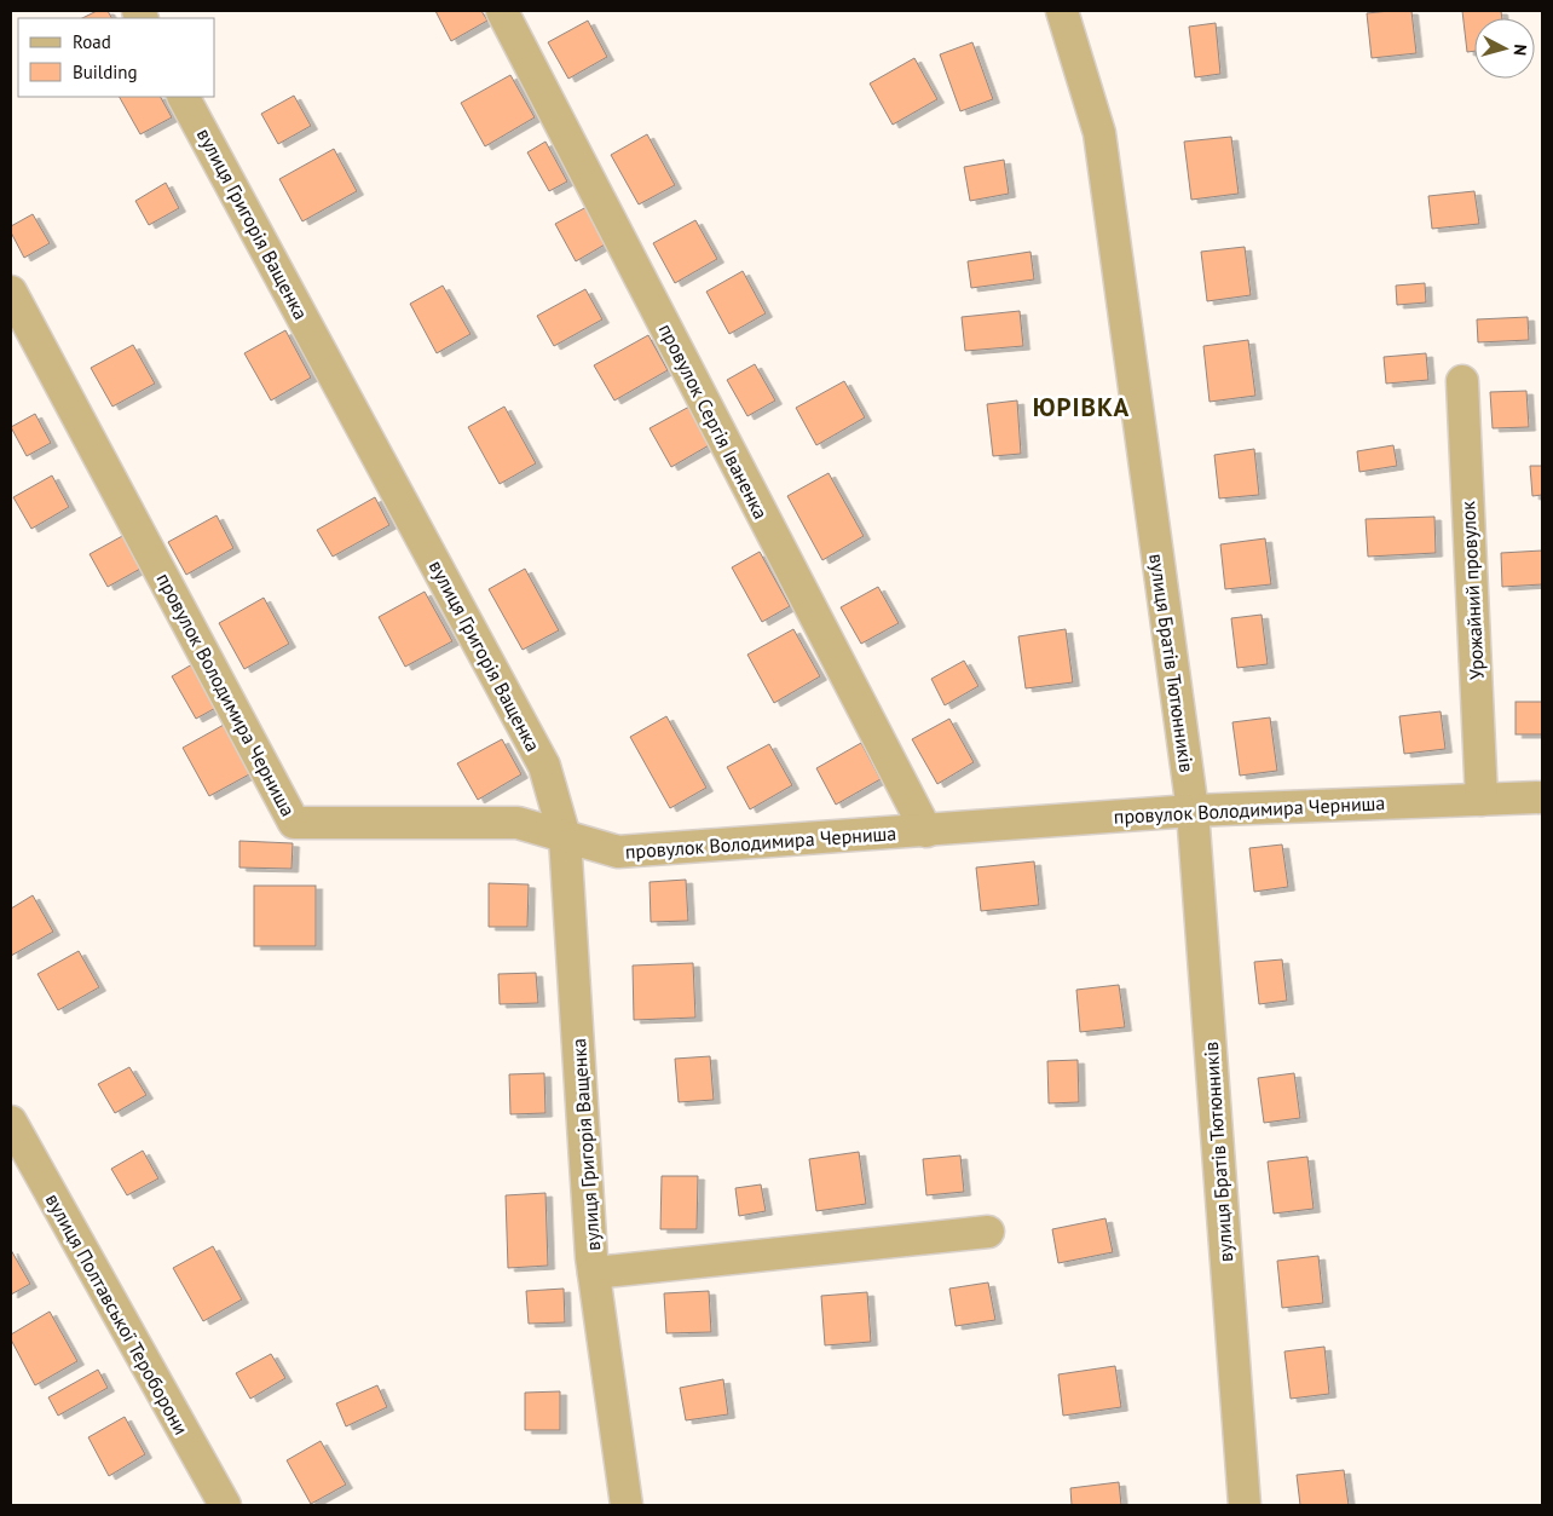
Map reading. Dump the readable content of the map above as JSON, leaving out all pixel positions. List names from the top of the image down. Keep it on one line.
{"streets":{"street":["вулиця Григорія Ващенка","провулок Сергія Іваненка","Урожайний провулок","вулиця Братів Тютюнників","провулок Володимира Черниша","вулиця Полтавської Тероборони"]},"crossings":[["вулиця Григорія Ващенка","провулок Володимира Черниша"],["провулок Сергія Іваненка","провулок Володимира Черниша"],["Урожайний провулок","провулок Володимира Черниша"],["вулиця Братів Тютюнників","провулок Володимира Черниша"]],"districts":["ЮРІВКА"],"legend":["Road","Building"],"north":"right"}
